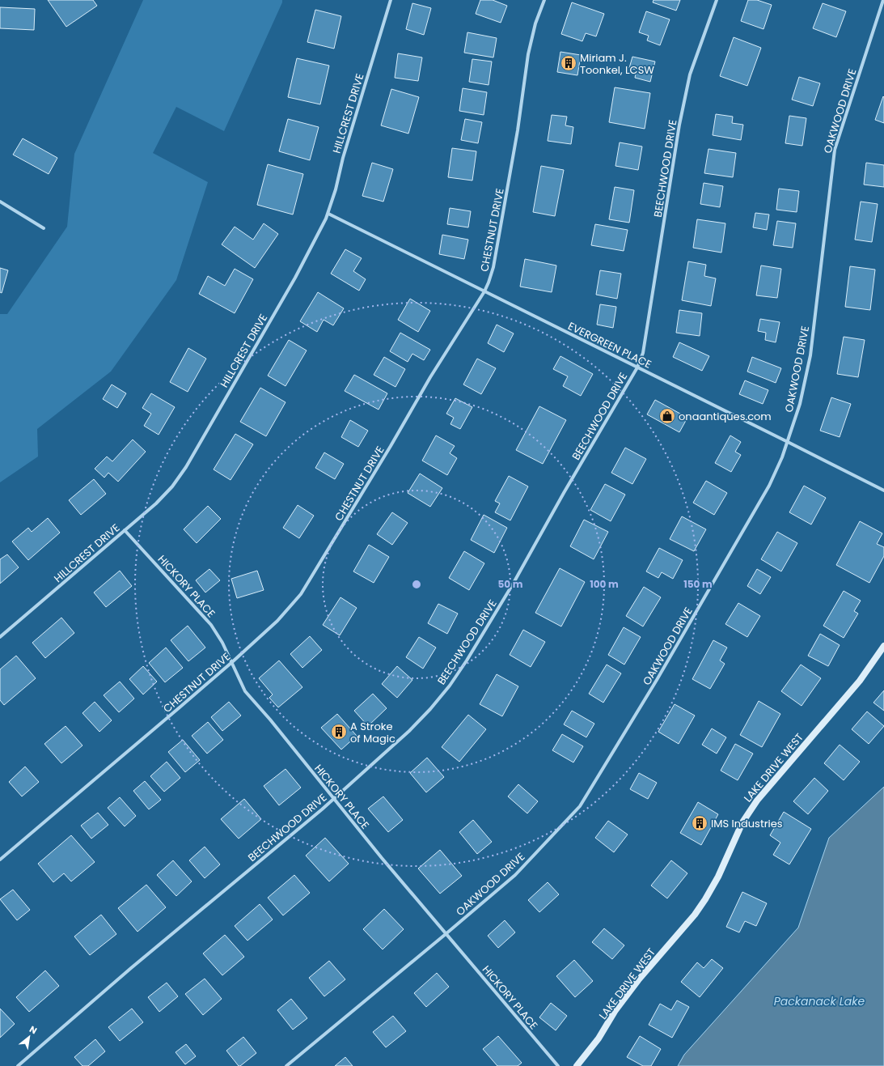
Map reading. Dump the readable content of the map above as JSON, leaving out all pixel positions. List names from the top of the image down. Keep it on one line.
{"streets":{"street":["OAKWOOD DRIVE","HILLCREST DRIVE","BEECHWOOD DRIVE","CHESTNUT DRIVE","EVERGREEN PLACE","HICKORY PLACE","LAKE DRIVE WEST"]},"crossings":[["OAKWOOD DRIVE","EVERGREEN PLACE"],["OAKWOOD DRIVE","HICKORY PLACE"],["HILLCREST DRIVE","EVERGREEN PLACE"],["HILLCREST DRIVE","HICKORY PLACE"],["BEECHWOOD DRIVE","EVERGREEN PLACE"],["BEECHWOOD DRIVE","HICKORY PLACE"],["CHESTNUT DRIVE","EVERGREEN PLACE"],["CHESTNUT DRIVE","HICKORY PLACE"]],"water":["Packanack Lake"],"places":{"building":["Miriam J. Toonkel, LCSW","A Stroke of Magic","IMS Industries"],"shop":["onaantiques.com"]},"north":"top right","rings":["50 m","100 m","150 m"]}
